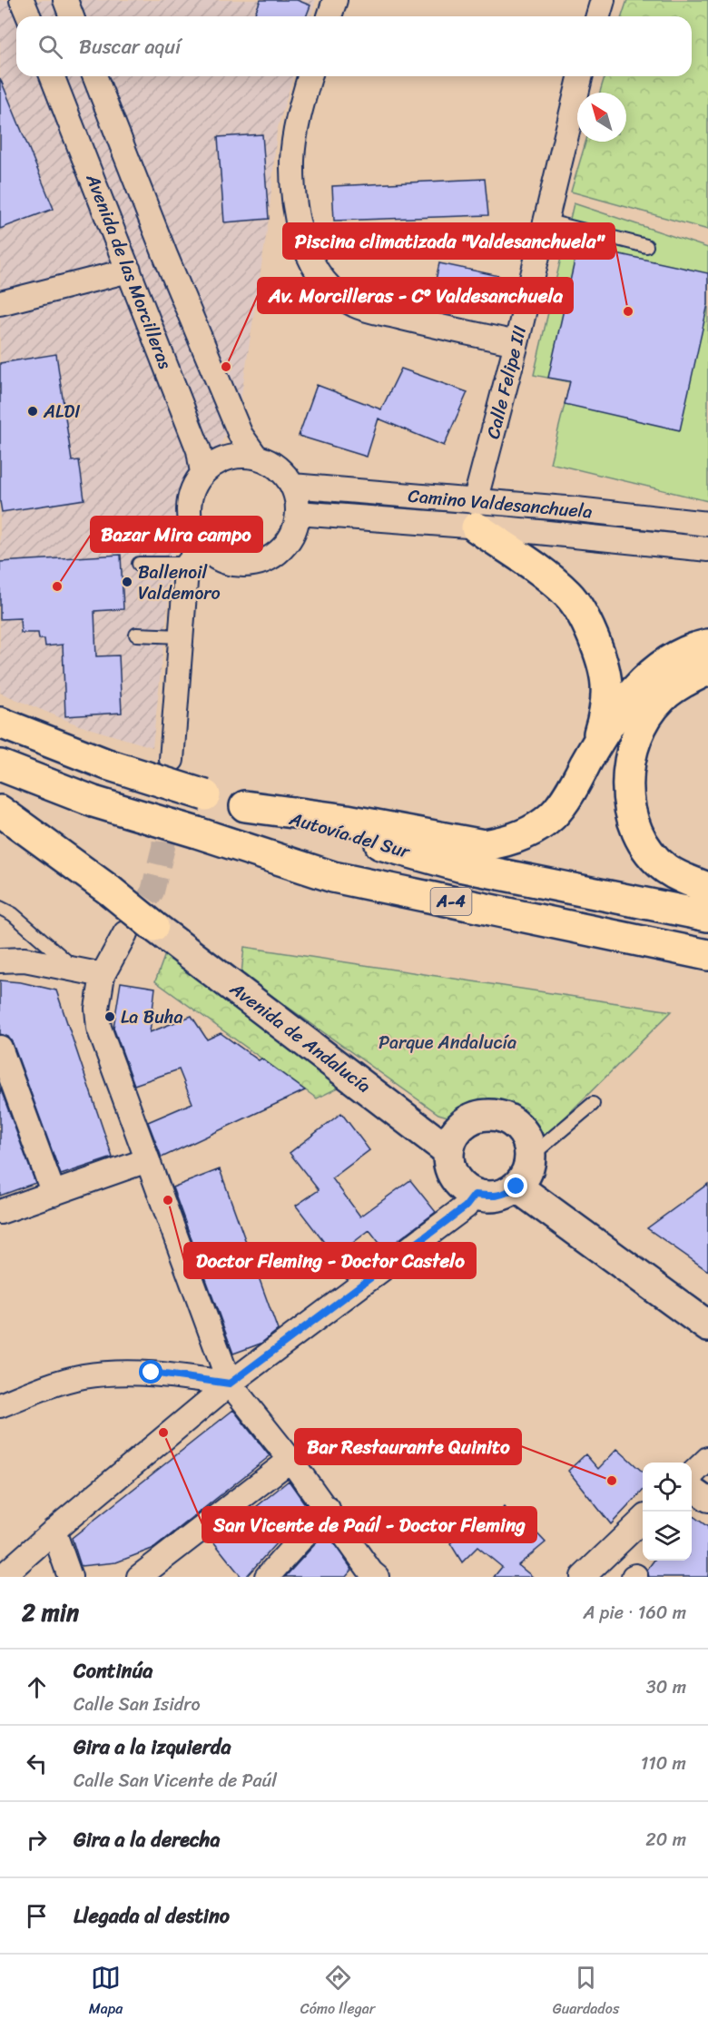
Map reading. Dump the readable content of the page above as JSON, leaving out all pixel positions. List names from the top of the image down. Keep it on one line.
{"streets":{"highway":["Autovía del Sur","A-4"],"street":["Avenida de las Morcilleras","Calle Felipe III","Camino Valdesanchuela","Avenida de Andalucía"]},"crossings":[["Avenida de las Morcilleras","Camino Valdesanchuela"],["Calle Felipe III","Camino Valdesanchuela"]],"parks":["Parque Andalucía"],"places":["Piscina climatizada \"Valdesanchuela\"","Av. Morcilleras - Cº Valdesanchuela","ALDI","Ballenoil Valdemoro","Bazar Mira campo","La Buha","Doctor Fleming - Doctor Castelo","San Vicente de Paúl - Doctor Fleming","Bar Restaurante Quinito"],"north":"top left","page":{"search":"Buscar aquí","heading":["2 min","A pie · 160 m"],"list":[["Continúa","Calle San Isidro","30 m"],["Gira a la izquierda","Calle San Vicente de Paúl","110 m"],["Gira a la derecha","20 m"],"Llegada al destino"],"nav":["Mapa","Cómo llegar","Guardados"]}}
